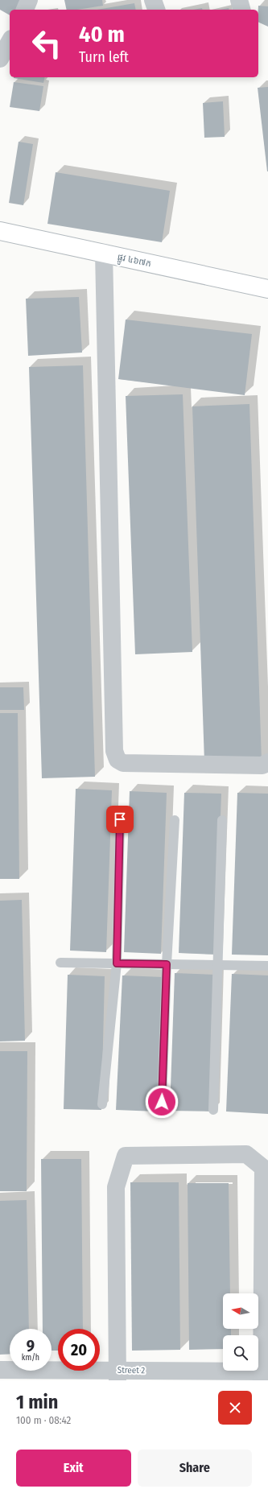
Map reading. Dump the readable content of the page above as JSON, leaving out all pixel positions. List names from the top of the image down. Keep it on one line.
{"streets":{"street":["ផ្លូវ ៤៦៧ក","Street 2"]},"north":"left","page":{"turn":["40 m","Turn left"],"speed":"9 km/h","limit":"20","heading":["1 min","100 m · 08:42"],"buttons":["Exit","Share"]}}
